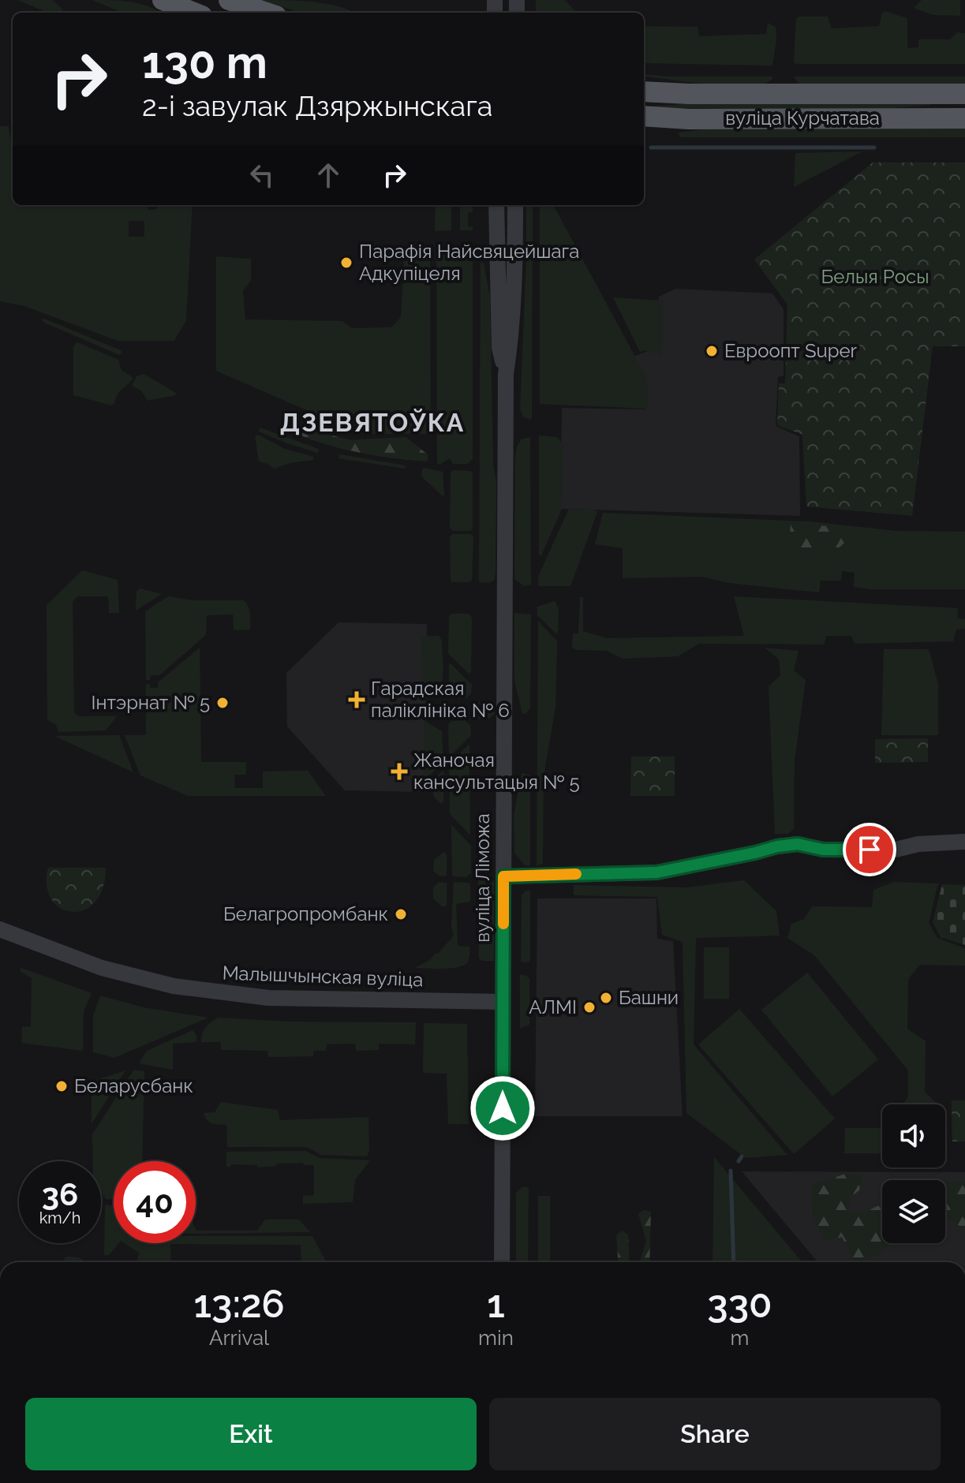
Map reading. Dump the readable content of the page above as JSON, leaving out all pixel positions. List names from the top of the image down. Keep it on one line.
{"streets":{"main road":["вуліца Курчатава"],"street":["вуліца Ліможа","Малышчынская вуліца"]},"crossings":[["вуліца Ліможа","Малышчынская вуліца"]],"districts":["ДЗЕВЯТОЎКА"],"parks":["Белыя Росы"],"places":{"other":["Парафія Найсвяцейшага Адкупіцеля","Евроопт Super","Інтэрнат № 5","Белагропромбанк","Башни","АЛМІ","Беларусбанк"],"health":["Гарадская паліклініка № 6","Жаночая кансультацыя № 5"]},"page":{"turn":["130 m","2-і завулак Дзяржынскага"],"speed":"36 km/h","limit":"40","eta":["13:26","Arrival","1","min","330","m"],"buttons":["Exit","Share"]}}
